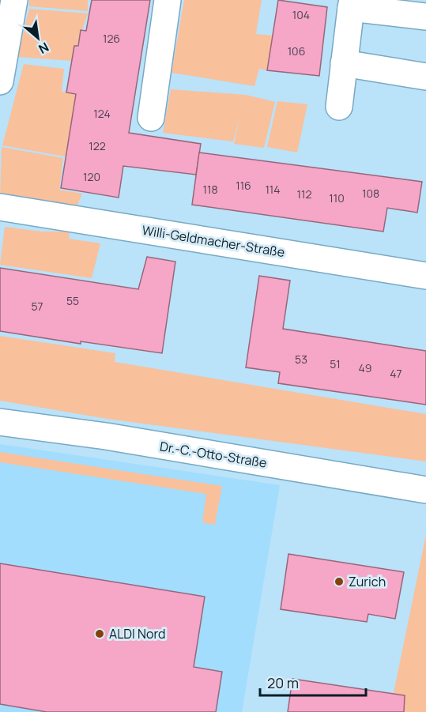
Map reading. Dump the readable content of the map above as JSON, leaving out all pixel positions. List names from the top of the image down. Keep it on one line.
{"streets":{"street":["Willi-Geldmacher-Straße","Dr.-C.-Otto-Straße"]},"places":["Zurich","ALDI Nord"],"house_numbers":["104","126","106","124","122","120","116","118","114","108","112","110","55","57","53","51","49","47"],"scale_bar":"20 m","north":"bottom right"}
